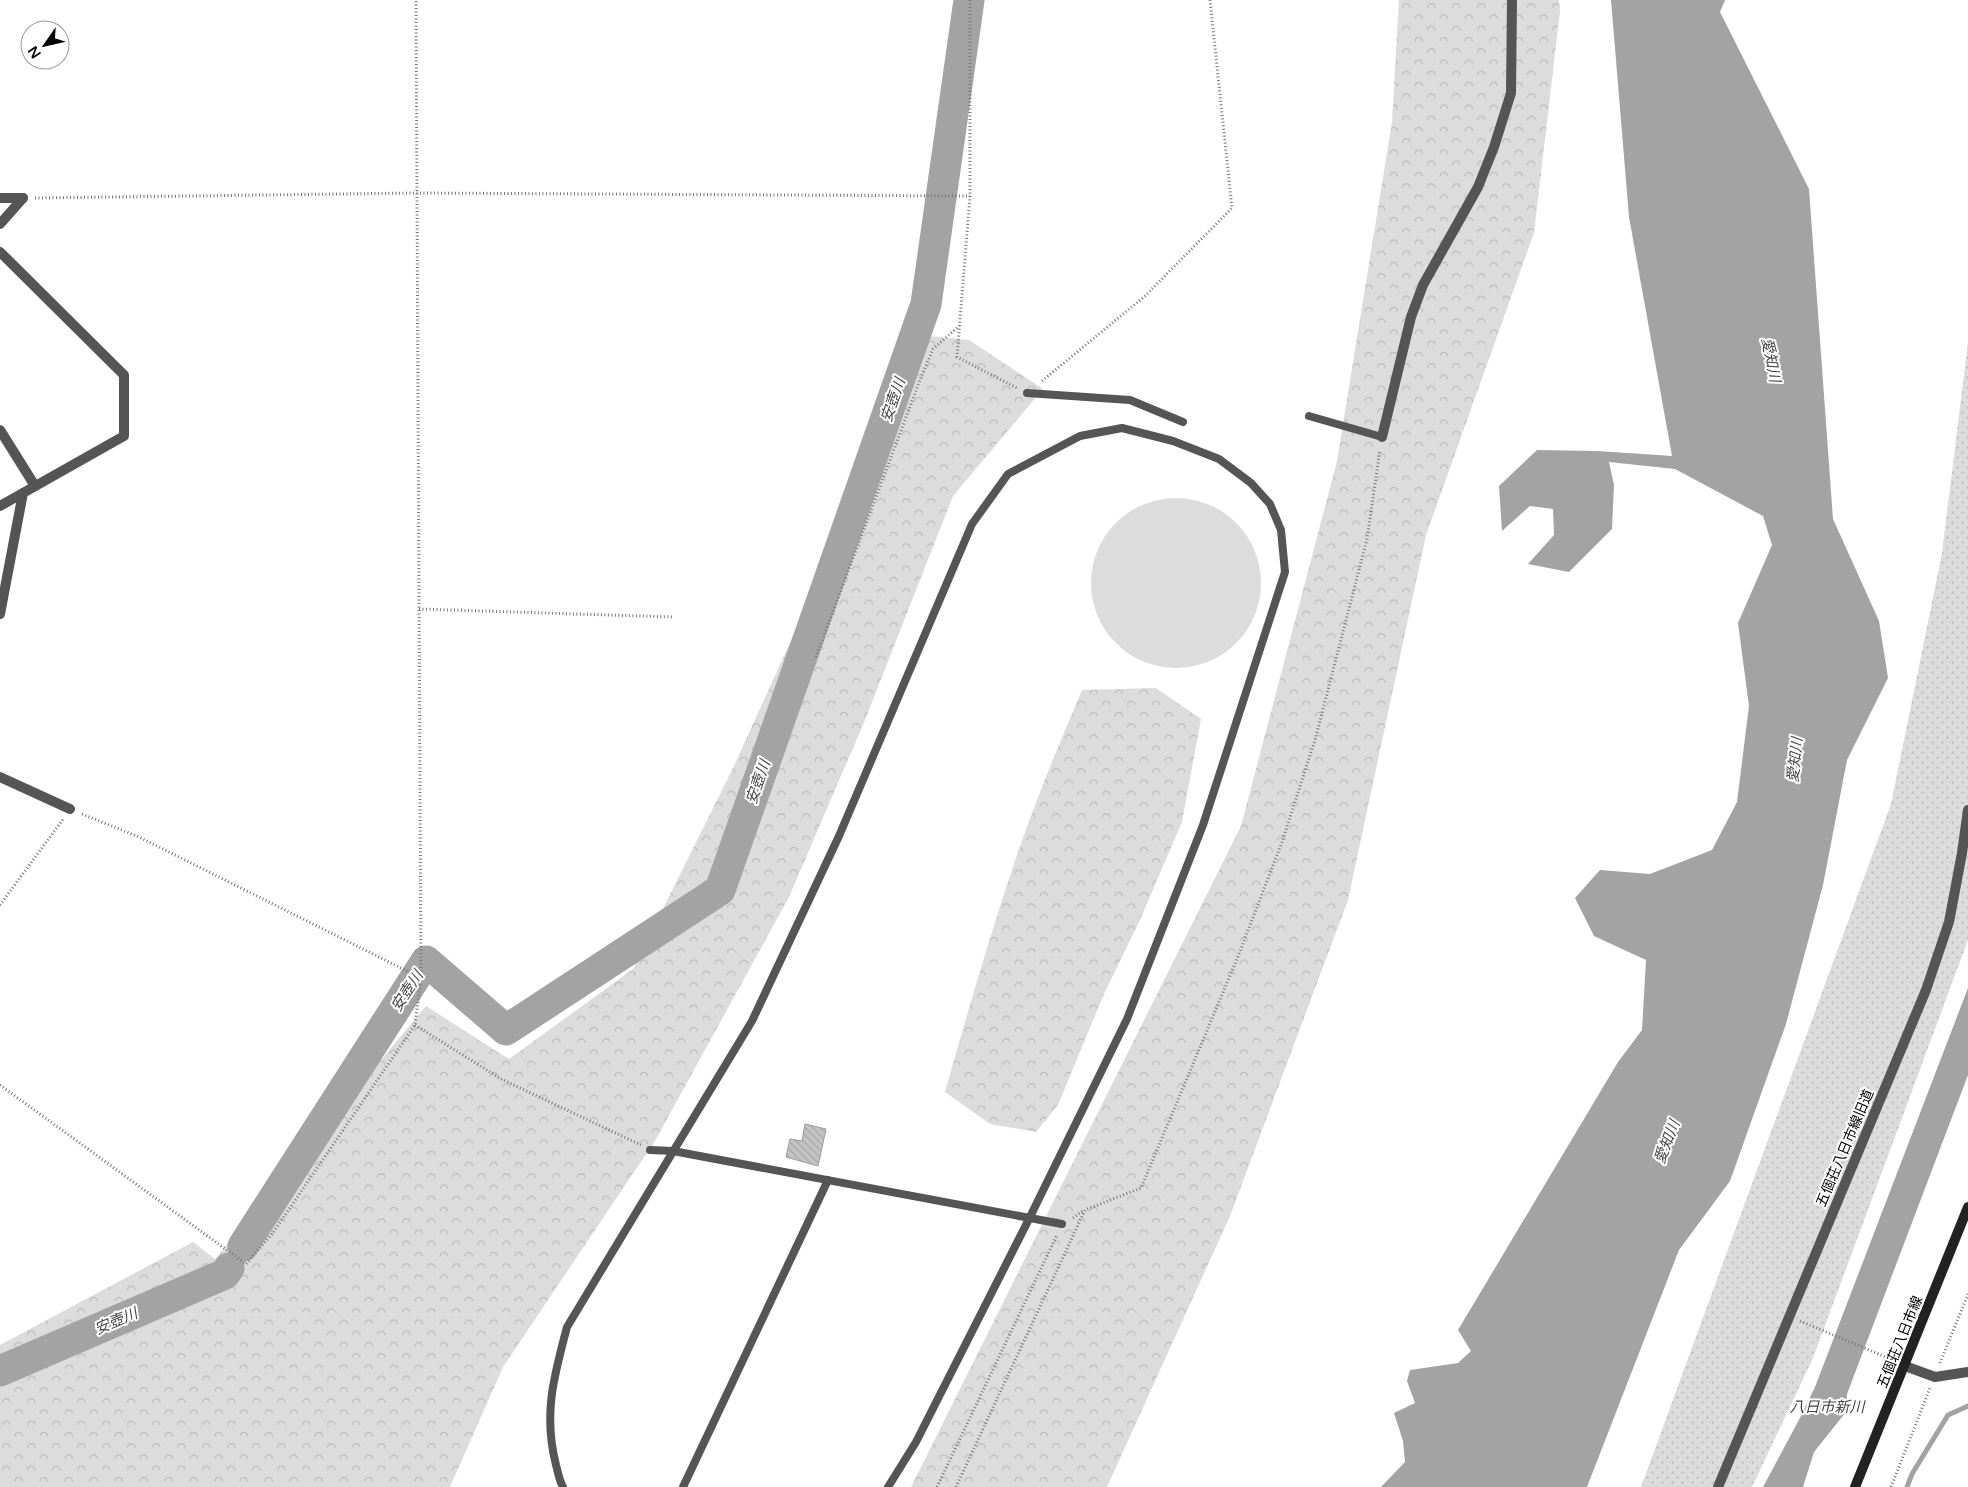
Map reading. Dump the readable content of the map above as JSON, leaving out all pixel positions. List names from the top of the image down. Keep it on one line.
{"streets":{"main road":["五個荘八日市線"],"street":["五個荘八日市線旧道"]},"water":["愛知川","安壺川","八日市新川"],"north":"bottom left"}
